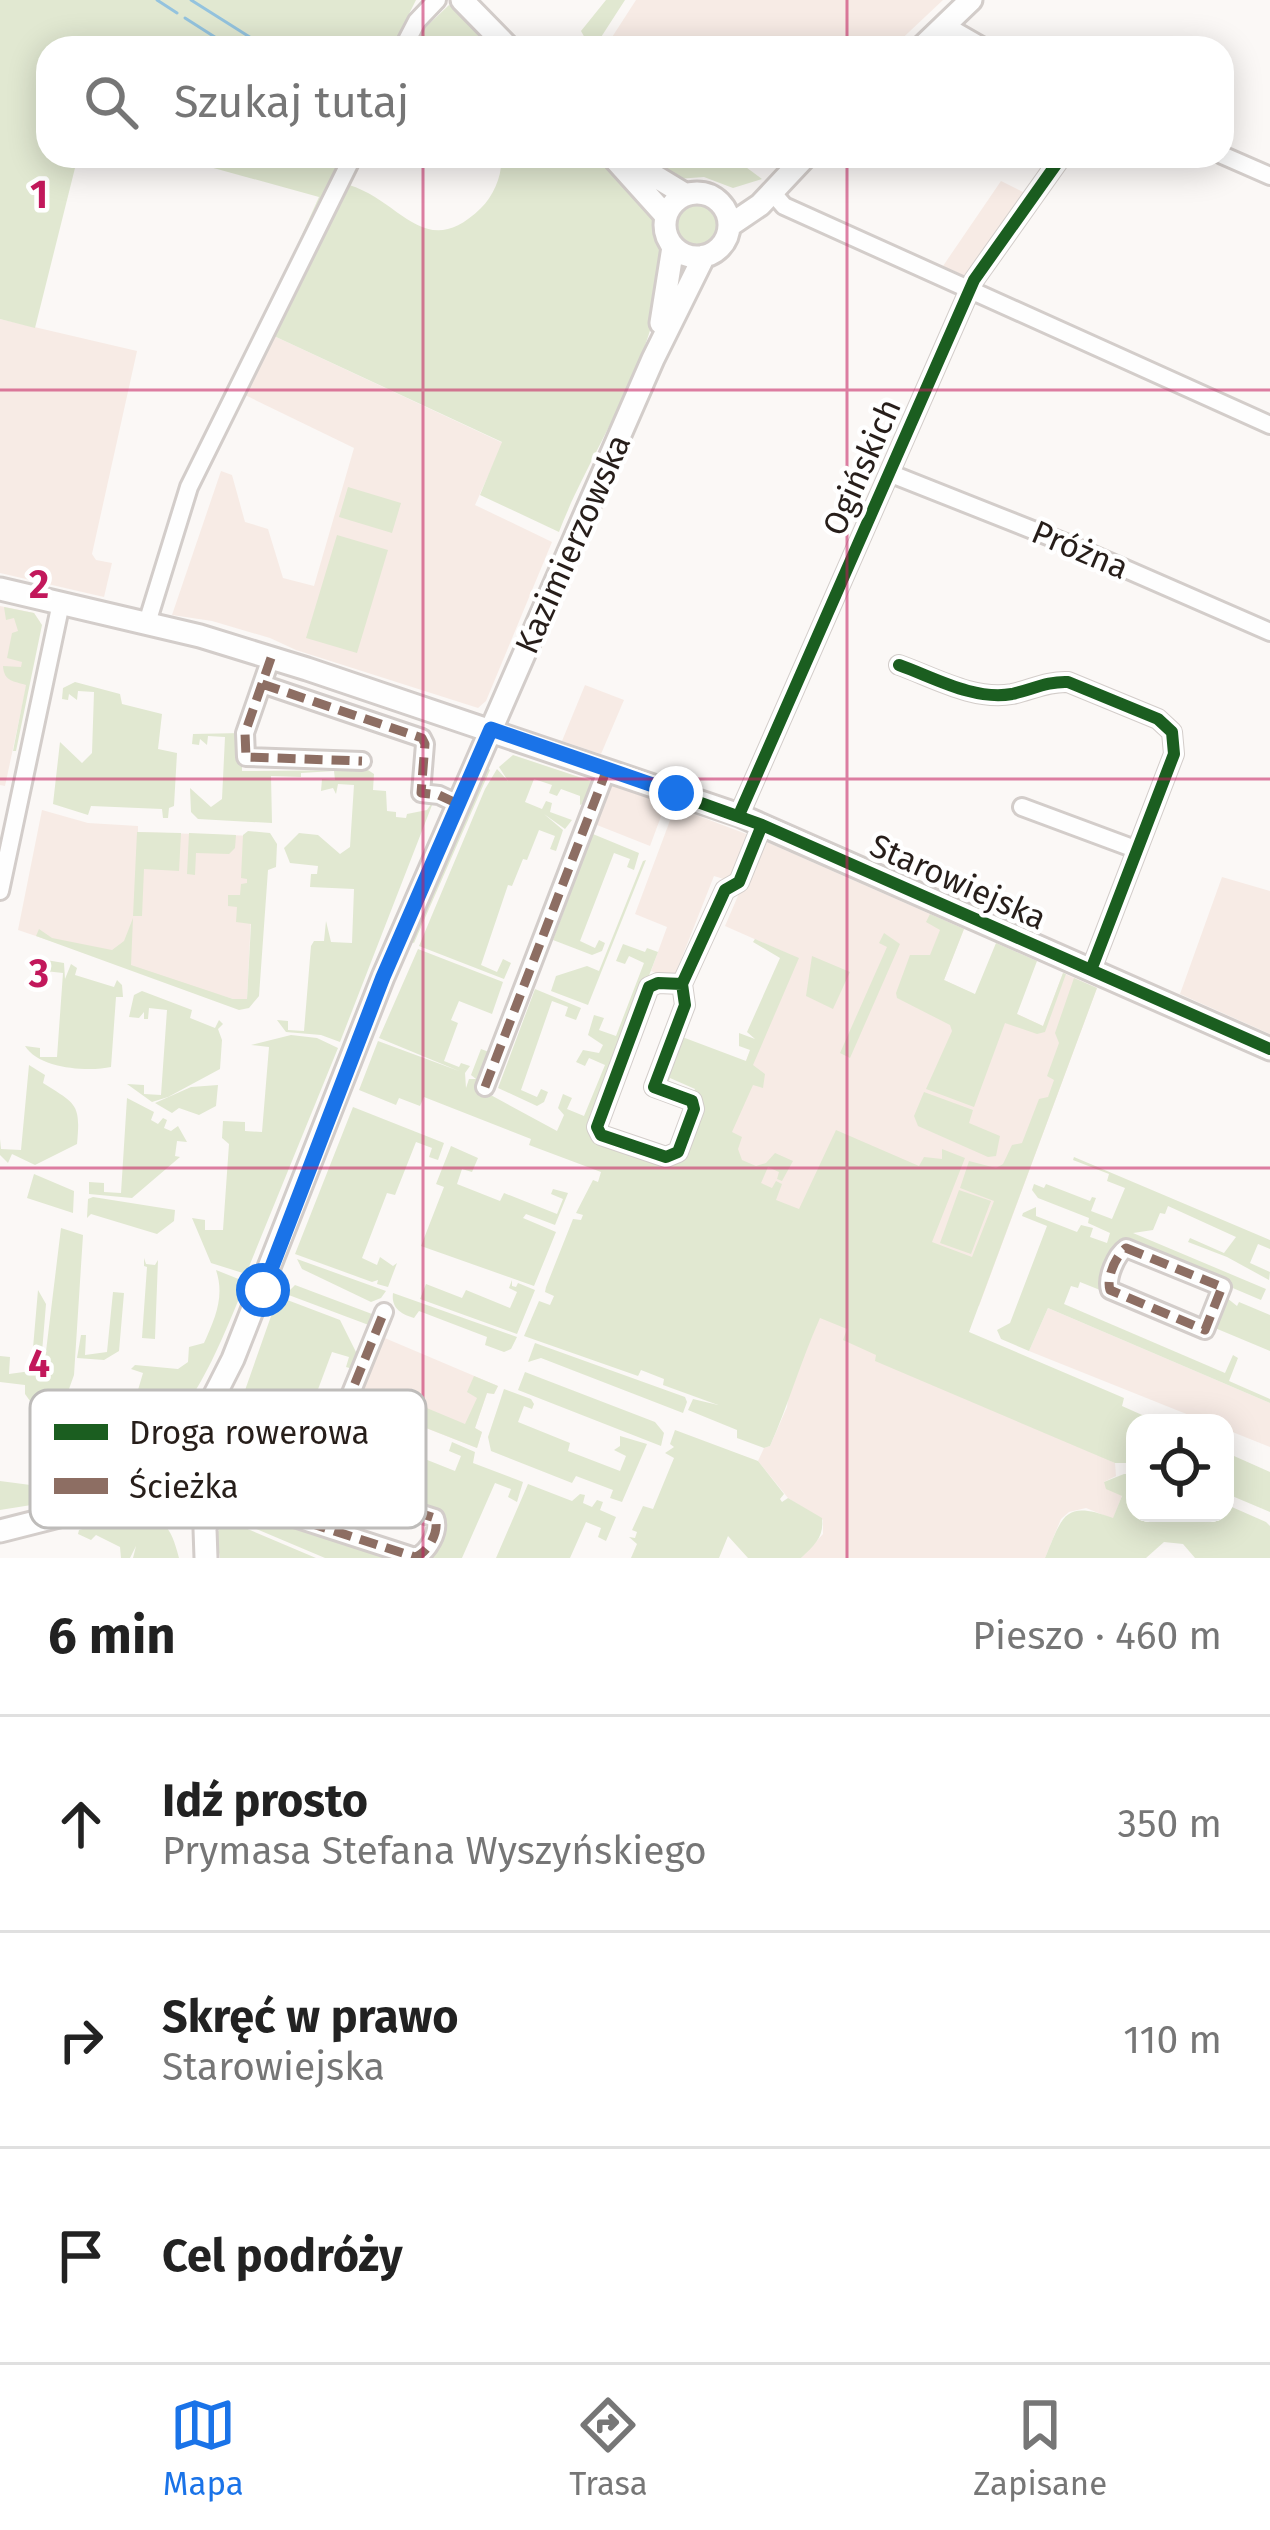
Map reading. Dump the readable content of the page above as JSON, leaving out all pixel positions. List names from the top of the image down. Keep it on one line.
{"streets":{"main road":["Kazimierzowska","Starowiejska"],"street":["Ogińskich","Próżna"]},"crossings":[["Ogińskich","Próżna"],["Ogińskich","Starowiejska"],["Kazimierzowska","Starowiejska"]],"legend":["Droga rowerowa","Ścieżka"],"page":{"search":"Szukaj tutaj","heading":["6 min","Pieszo · 460 m"],"list":[["Idź prosto","Prymasa Stefana Wyszyńskiego","350 m"],["Skręć w prawo","Starowiejska","110 m"],"Cel podróży"],"nav":["Mapa","Trasa","Zapisane"]},"grid":{"rows":["1","2","3","4"]}}
